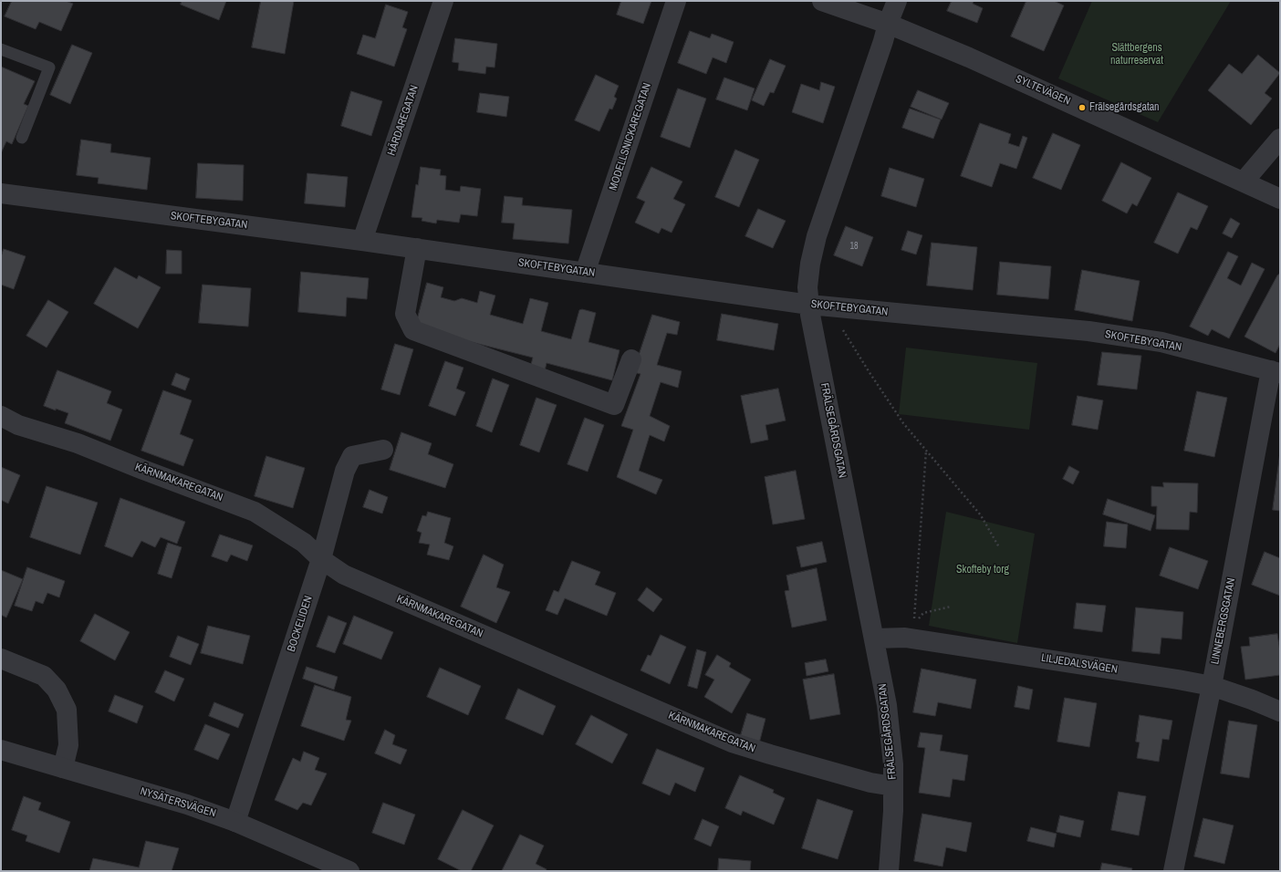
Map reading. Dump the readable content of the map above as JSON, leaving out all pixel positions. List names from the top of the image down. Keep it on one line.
{"streets":{"street":["SYLTEVÄGEN","HÄRDAREGATAN","MODELLSNICKAREGATAN","SKOFTEBYGATAN","FRÄLSEGÅRDSGATAN","KÄRNMAKAREGATAN","LINNEBERGSGATAN","BOCKELIDEN","LILJEDALSVÄGEN","NYSÄTERSVÄGEN"]},"crossings":[["SYLTEVÄGEN","FRÄLSEGÅRDSGATAN"],["HÄRDAREGATAN","SKOFTEBYGATAN"],["MODELLSNICKAREGATAN","SKOFTEBYGATAN"],["SKOFTEBYGATAN","FRÄLSEGÅRDSGATAN"],["SKOFTEBYGATAN","LINNEBERGSGATAN"],["FRÄLSEGÅRDSGATAN","KÄRNMAKAREGATAN"],["FRÄLSEGÅRDSGATAN","LILJEDALSVÄGEN"],["KÄRNMAKAREGATAN","BOCKELIDEN"],["LINNEBERGSGATAN","LILJEDALSVÄGEN"],["BOCKELIDEN","NYSÄTERSVÄGEN"]],"parks":["Slättbergens naturreservat","Skofteby torg"],"places":["Frälsegårdsgatan"],"house_numbers":["18"]}
